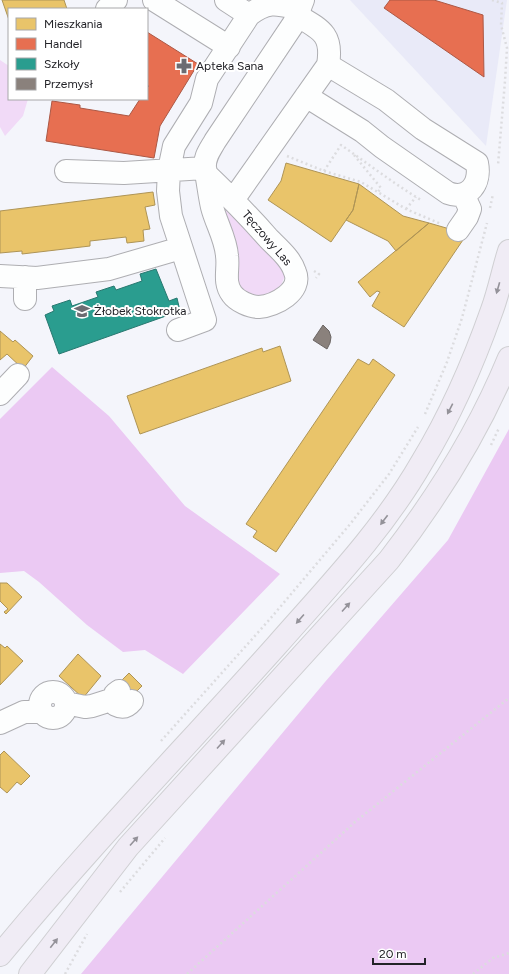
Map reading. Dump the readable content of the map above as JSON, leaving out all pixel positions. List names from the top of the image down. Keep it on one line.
{"streets":{"street":["Tęczowy Las"]},"places":{"pharmacy":["Apteka Sana"],"school or university":["Żłobek Stokrotka"]},"legend":["Mieszkania","Handel","Szkoły","Przemysł"],"scale_bar":"20 m"}
